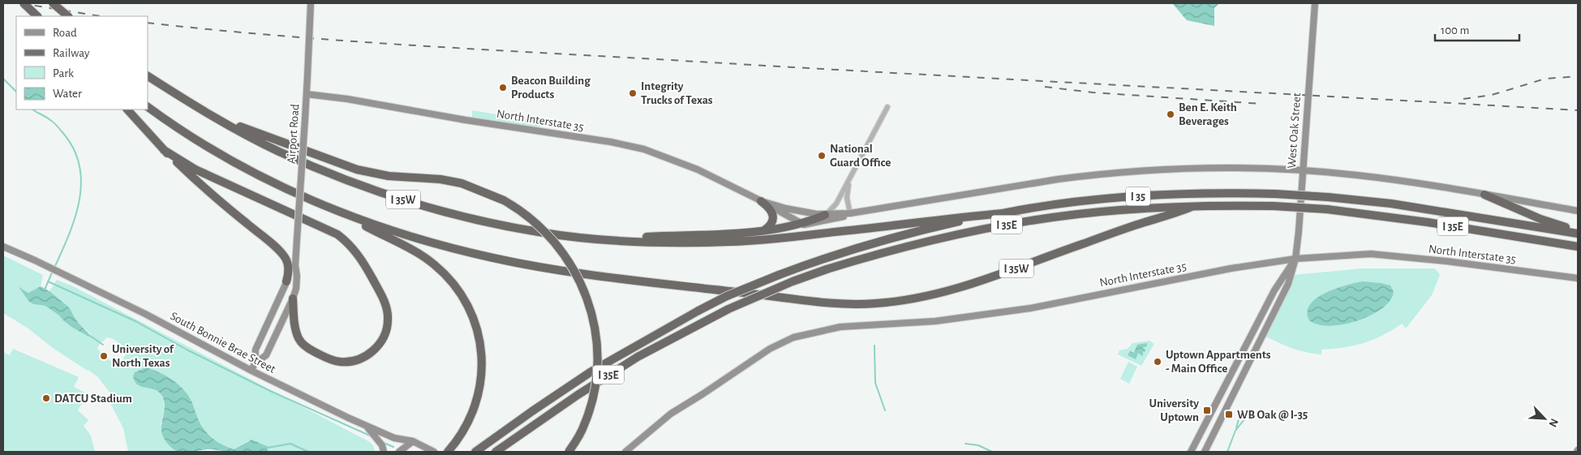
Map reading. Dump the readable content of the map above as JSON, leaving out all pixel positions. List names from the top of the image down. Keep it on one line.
{"streets":{"highway":["I 35","I 35W","I 35E"],"main road":["North Interstate 35","West Oak Street","Airport Road","South Bonnie Brae Street"]},"crossings":[["North Interstate 35","West Oak Street"],["North Interstate 35","Airport Road"],["Airport Road","South Bonnie Brae Street"],["I 35","I 35W"],["I 35","I 35E"],["I 35W","I 35E"]],"places":{"other":["Beacon Building Products","Integrity Trucks of Texas","Ben E. Keith Beverages","National Guard Office","University of North Texas","Uptown Appartments - Main Office","DATCU Stadium"],"transit":["University Uptown","WB Oak @ I-35"]},"legend":["Road","Railway","Park","Water"],"scale_bar":"100 m","north":"bottom right"}
